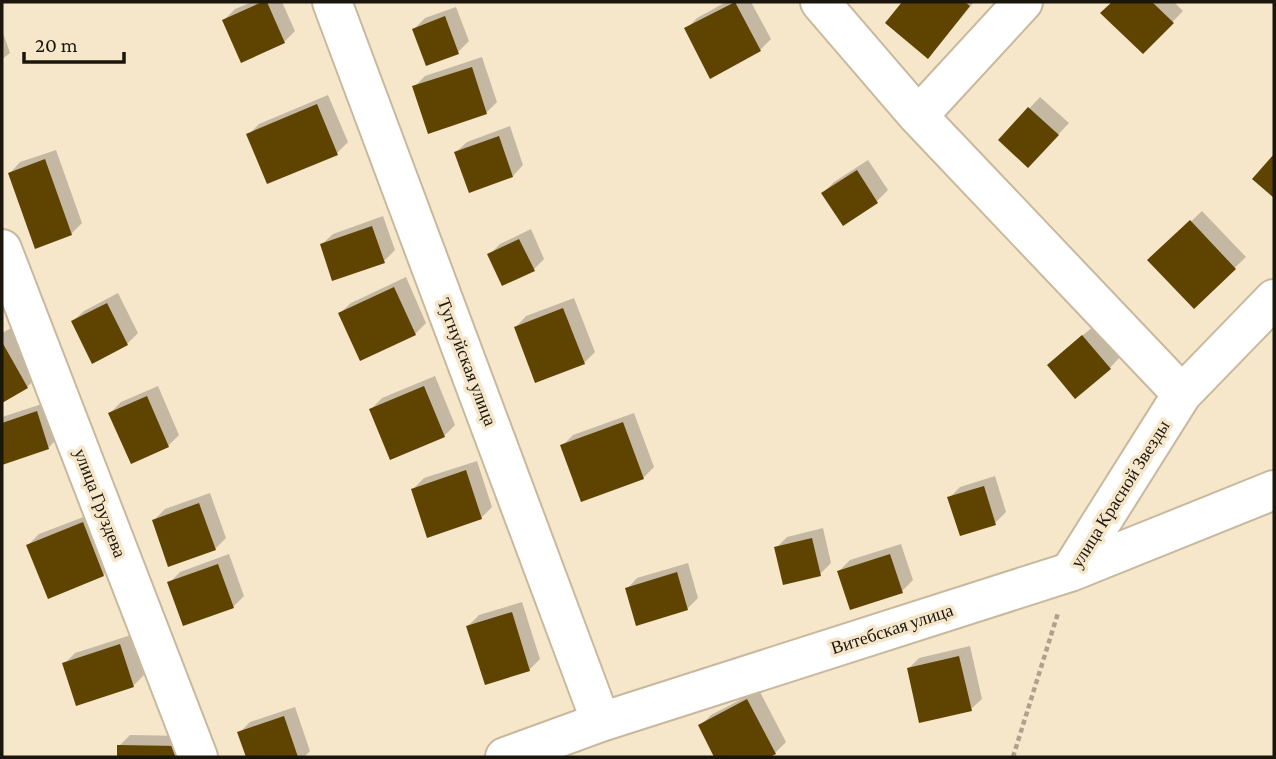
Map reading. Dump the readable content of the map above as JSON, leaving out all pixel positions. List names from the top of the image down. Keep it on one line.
{"streets":{"street":["Тугнуйская улица","улица Красной Звезды","улица Груздева","Витебская улица"]},"crossings":[["Тугнуйская улица","Витебская улица"],["улица Красной Звезды","Витебская улица"]],"scale_bar":"20 m"}
